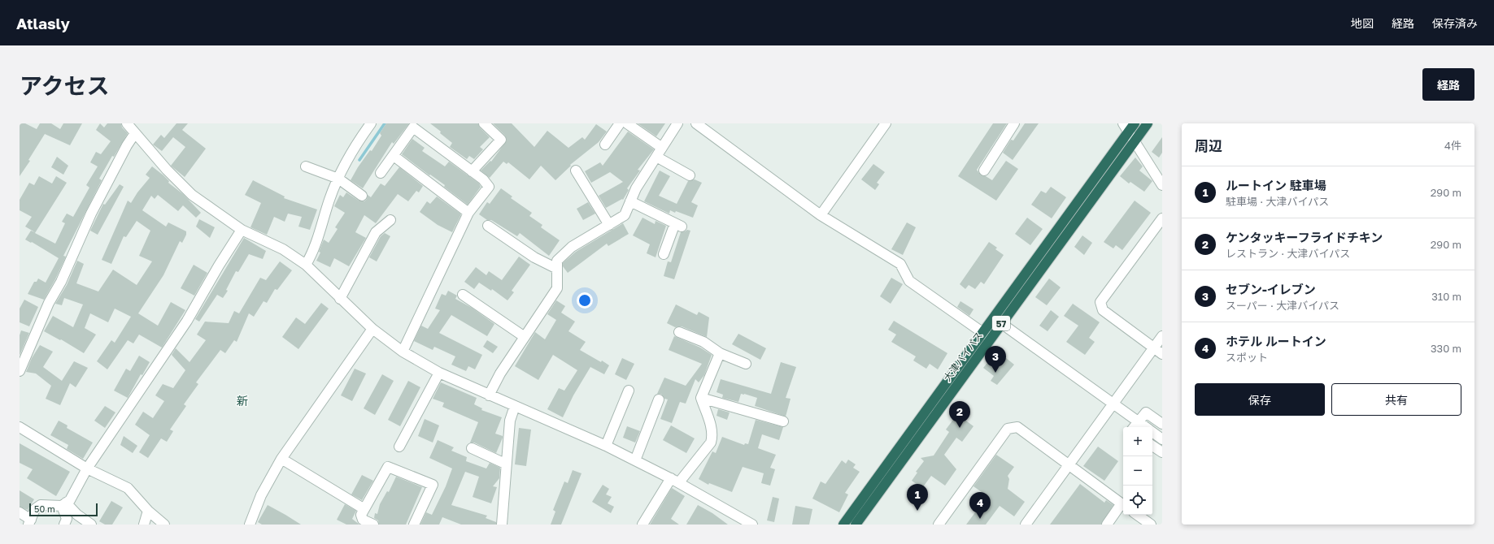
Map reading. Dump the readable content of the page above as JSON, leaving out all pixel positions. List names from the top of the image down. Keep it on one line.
{"streets":{"highway":["57","大津バイパス"]},"districts":["新"],"scale_bar":"50 m","page":{"header":"Atlasly","nav":["地図","経路","保存済み"],"title":"アクセス","buttons":["経路",["保存","共有"]],"heading":["周辺","4件"],"list":[{"mark":"1","name":"ルートイン 駐車場","note":"駐車場 · 大津バイパス","value":"290 m"},{"mark":"2","name":"ケンタッキーフライドチキン","note":"レストラン · 大津バイパス","value":"290 m"},{"mark":"3","name":"セブン-イレブン","note":"スーパー · 大津バイパス","value":"310 m"},{"mark":"4","name":"ホテル ルートイン","note":"スポット","value":"330 m"}],"pins":["3","2","1","4"],"map_buttons":["+","−"],"scale":"50 m"}}
